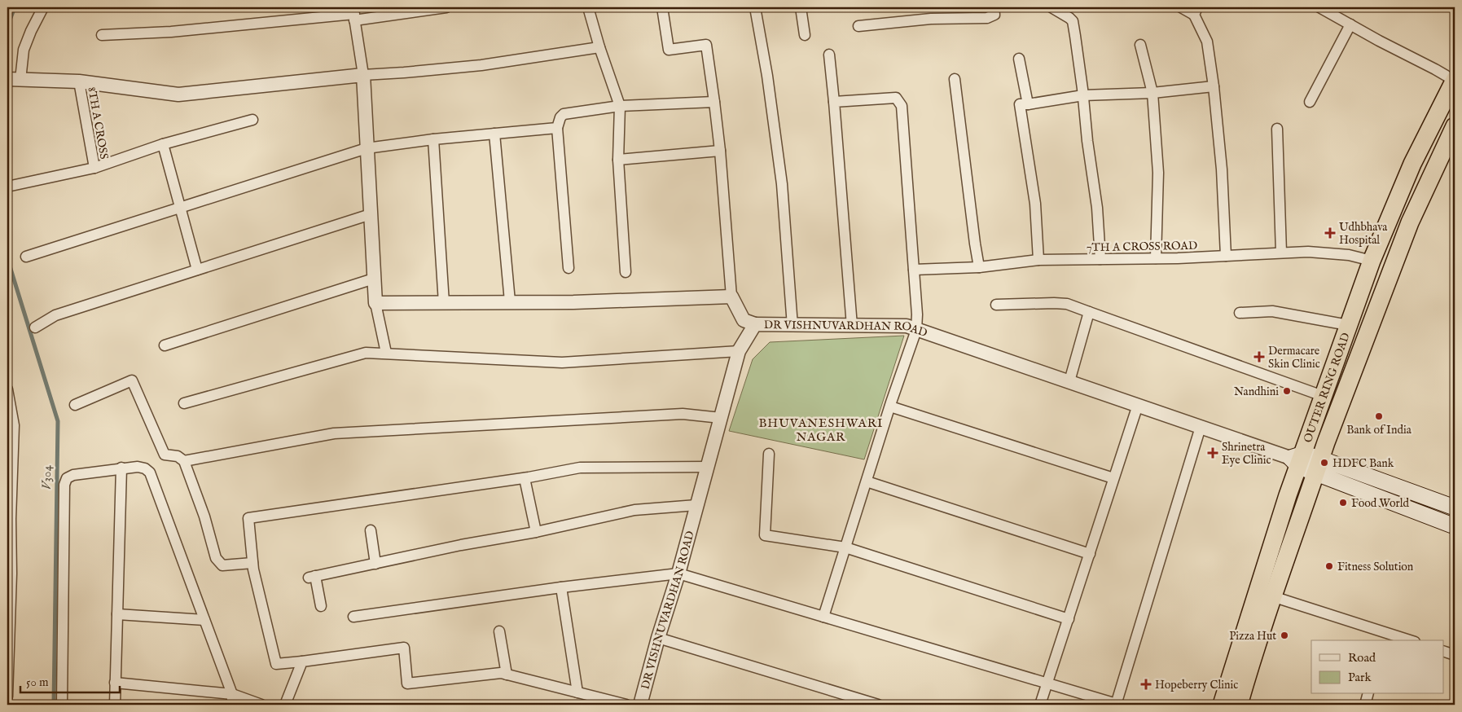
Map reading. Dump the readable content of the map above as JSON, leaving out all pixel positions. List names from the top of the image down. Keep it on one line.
{"streets":{"highway":["OUTER RING ROAD"],"street":["8TH A CROSS","7TH A CROSS ROAD","DR VISHNUVARDHAN ROAD"]},"crossings":[["7TH A CROSS ROAD","OUTER RING ROAD"],["DR VISHNUVARDHAN ROAD","OUTER RING ROAD"]],"districts":["BHUVANESHWARI NAGAR"],"water":["V304"],"places":{"health":["Udhbhava Hospital","Dermacare Skin Clinic","Shrinetra Eye Clinic","Hopeberry Clinic"],"other":["Nandhini","Bank of India","HDFC Bank","Food World","Fitness Solution","Pizza Hut"]},"legend":["Road","Park"],"scale_bar":"50 m"}
